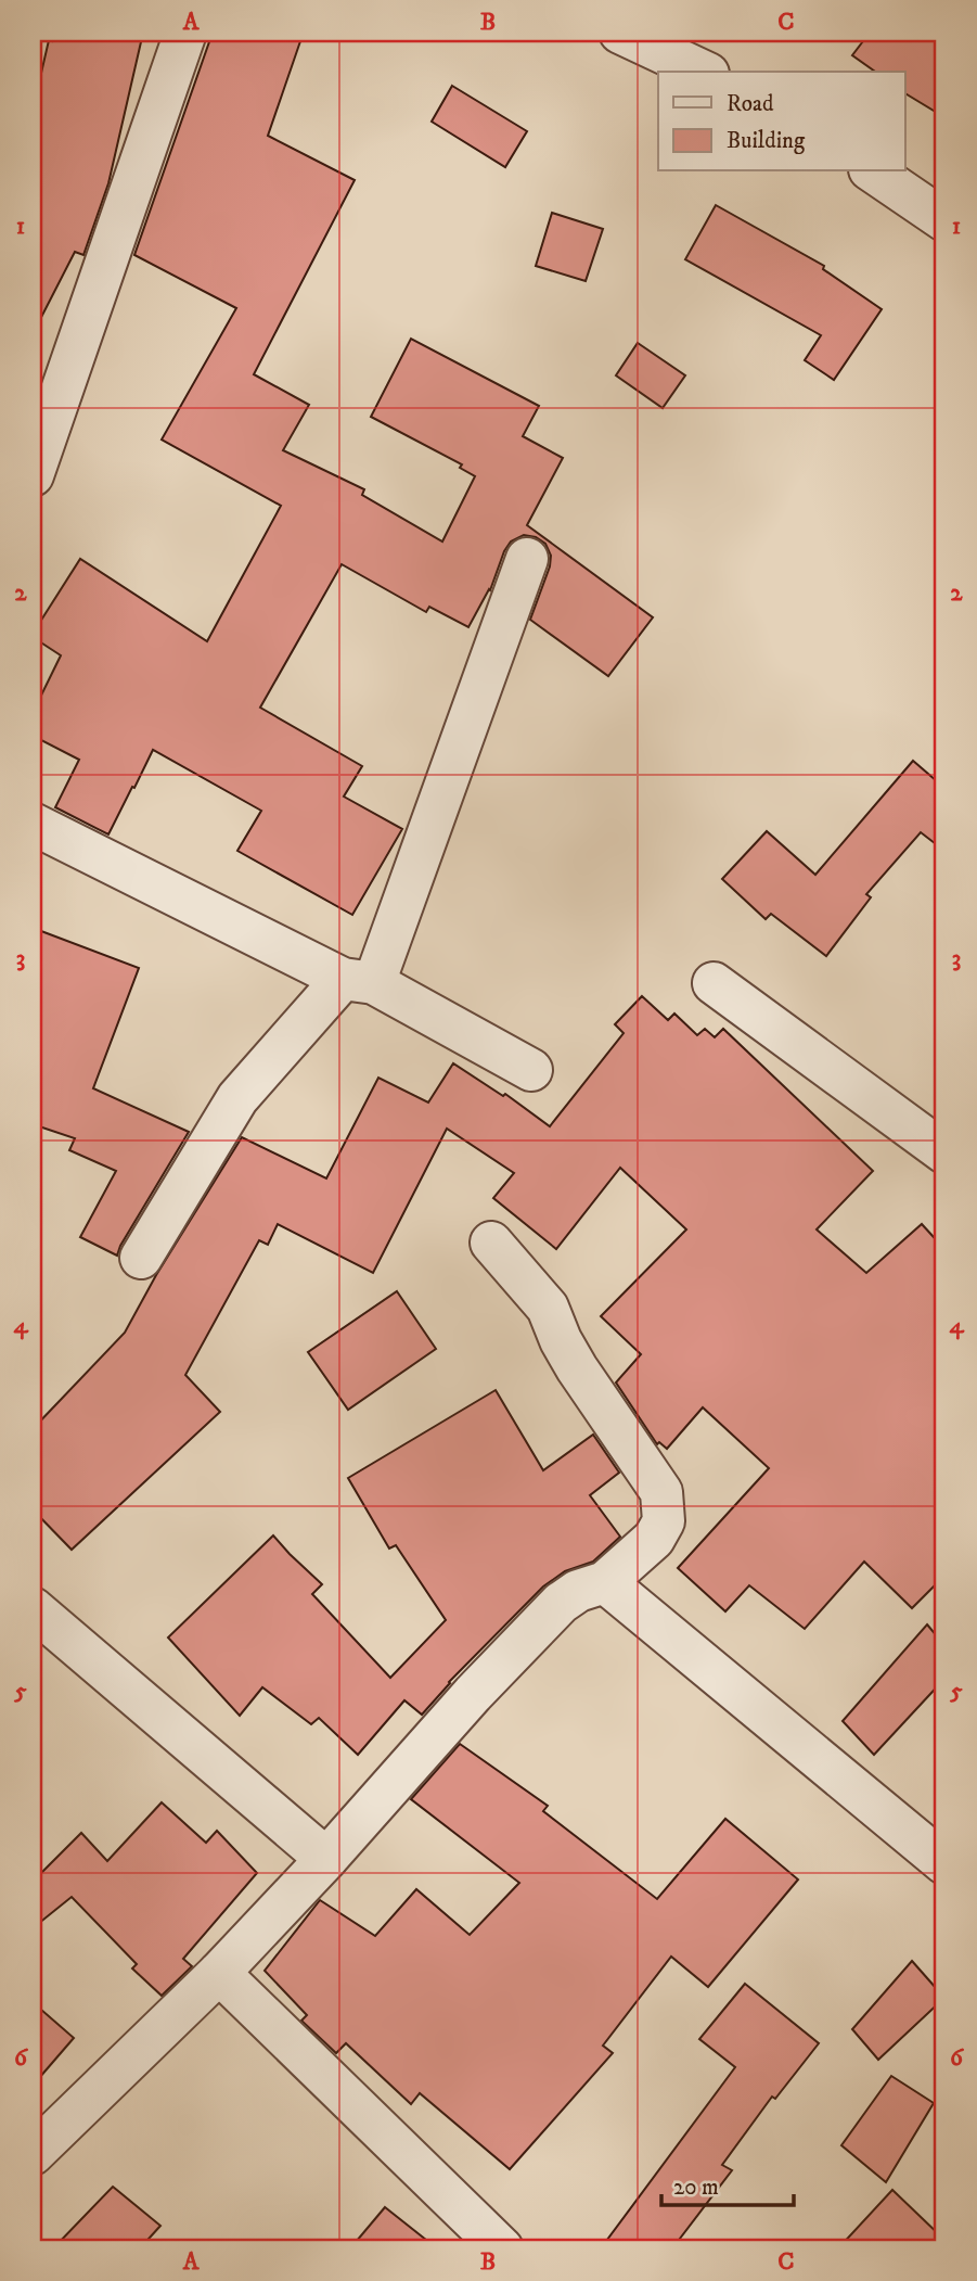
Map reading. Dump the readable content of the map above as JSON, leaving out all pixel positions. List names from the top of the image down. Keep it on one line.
{"legend":["Road","Building"],"scale_bar":"20 m","grid":{"columns":["A","B","C"],"rows":["1","2","3","4","5","6"]}}
